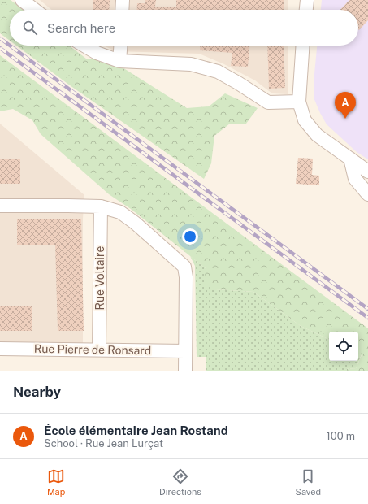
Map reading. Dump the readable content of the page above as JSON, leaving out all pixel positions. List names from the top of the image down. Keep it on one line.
{"streets":{"street":["Rue Voltaire","Rue Pierre de Ronsard"]},"crossings":[["Rue Voltaire","Rue Pierre de Ronsard"]],"page":{"search":"Search here","pins":"A","heading":"Nearby","list":[{"mark":"A","name":"École élémentaire Jean Rostand","note":"School · Rue Jean Lurçat","value":"100 m"}],"nav":["Map","Directions","Saved"]}}
